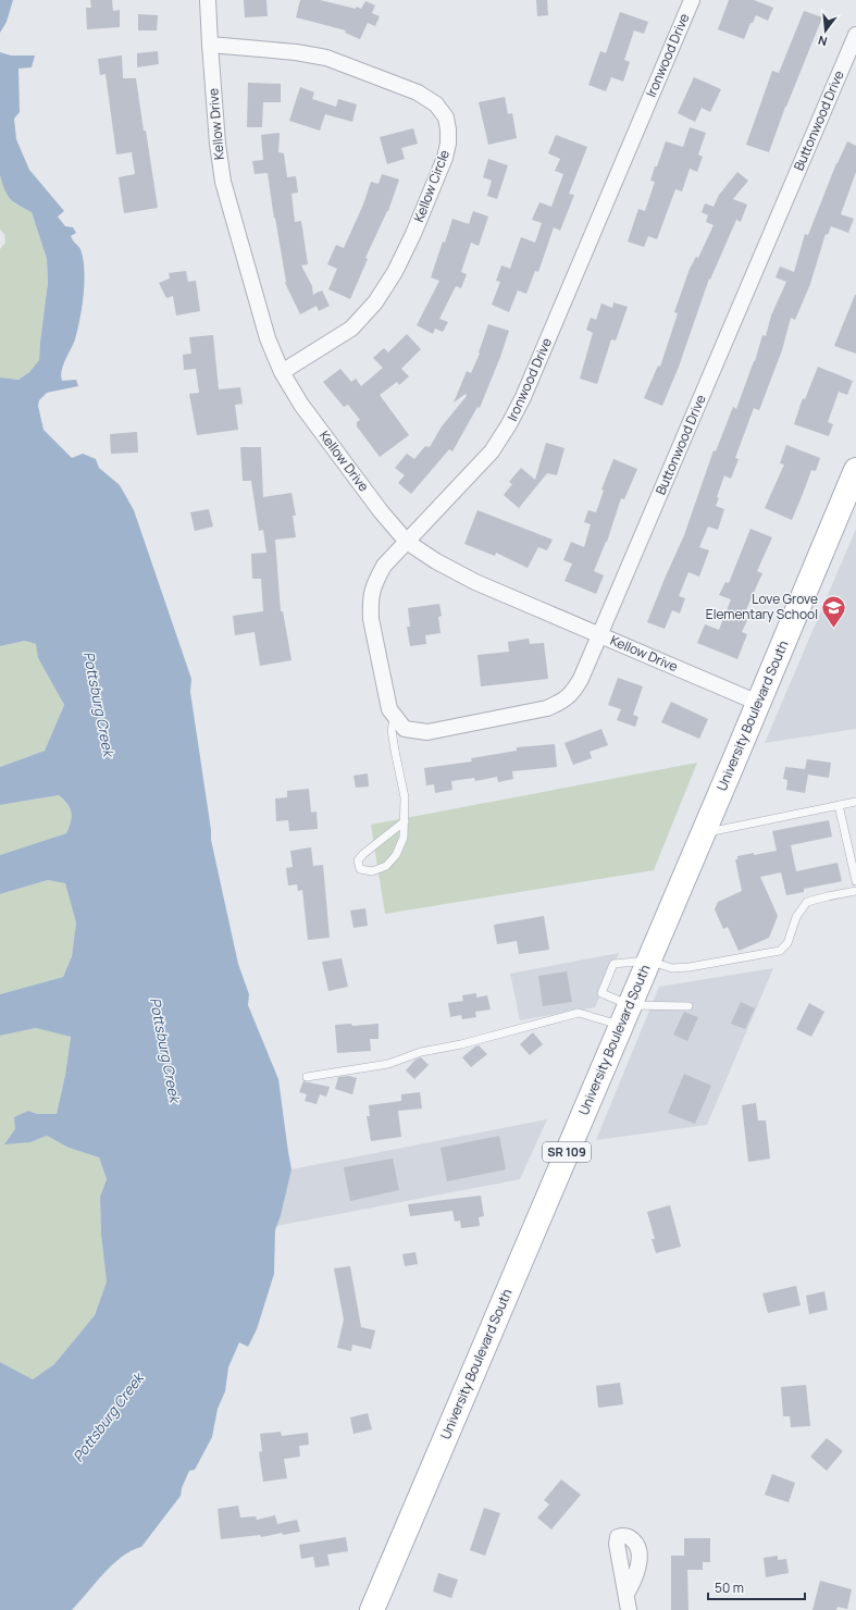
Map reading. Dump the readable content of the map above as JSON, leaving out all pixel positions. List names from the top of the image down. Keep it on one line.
{"streets":{"main road":["University Boulevard South","SR 109"],"street":["Ironwood Drive","Buttonwood Drive","Kellow Drive","Kellow Circle"]},"crossings":[["Ironwood Drive","Buttonwood Drive"],["Ironwood Drive","Kellow Drive"],["Buttonwood Drive","Kellow Drive"],["Kellow Drive","Kellow Circle"],["Kellow Drive","University Boulevard South"]],"water":["Pottsburg Creek"],"places":{"school or university":["Love Grove Elementary School"]},"scale_bar":"50 m","north":"bottom"}
